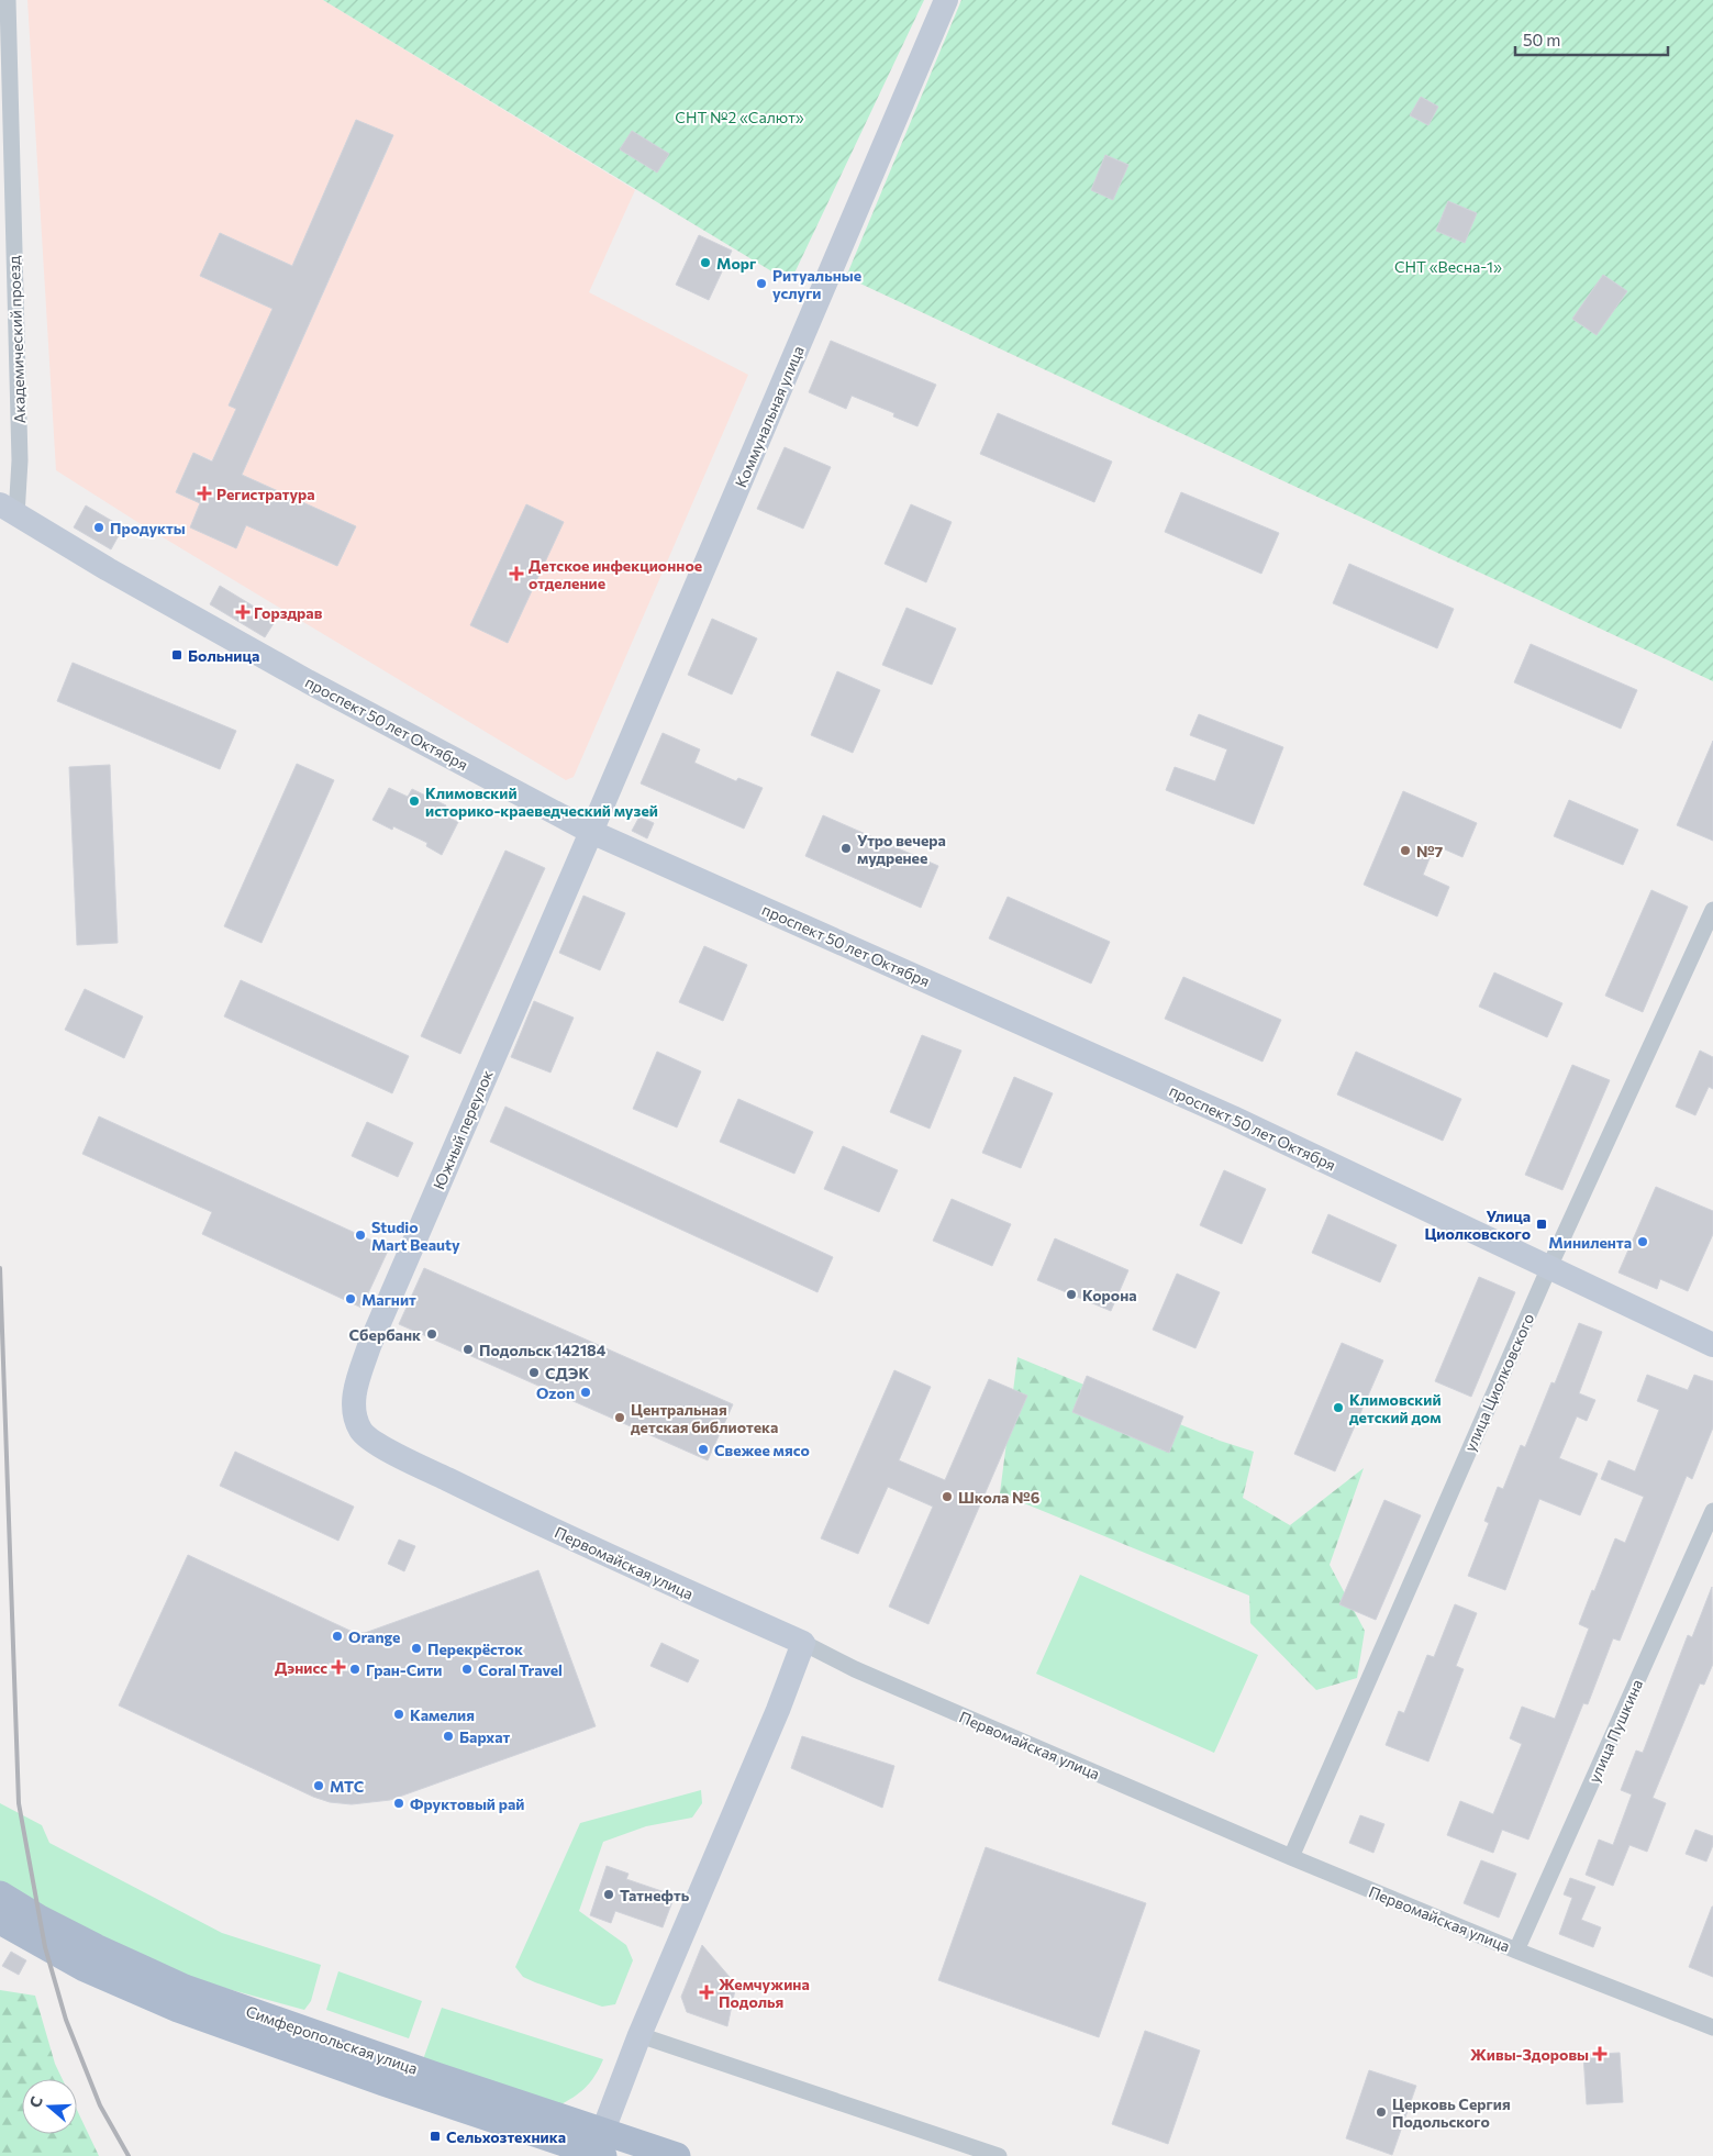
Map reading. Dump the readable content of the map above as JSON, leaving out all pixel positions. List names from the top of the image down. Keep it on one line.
{"streets":{"main road":["Симферопольская улица"],"street":["Академический проезд","Коммунальная улица","проспект 50 лет Октября","Южный переулок","улица Циолковского","Первомайская улица","улица Пушкина"]},"crossings":[["Академический проезд","проспект 50 лет Октября"],["Коммунальная улица","проспект 50 лет Октября"],["Коммунальная улица","Южный переулок"],["проспект 50 лет Октября","Южный переулок"],["проспект 50 лет Октября","улица Циолковского"],["Южный переулок","Первомайская улица"],["улица Циолковского","Первомайская улица"],["Первомайская улица","улица Пушкина"]],"parks":["СНТ №2 «Салют»","СНТ «Весна-1»"],"places":{"other":["Морг","Ритуальные услуги","Продукты","Климовский историко-краеведческий музей","Утро вечера мудренее","№7","Studio Mart Beauty","Минилента","Корона","Магнит","Сбербанк","Подольск 142184","СДЭК","Ozon","Климовский детский дом","Центральная детская библиотека","Свежее мясо","Школа №6","Orange","Перекрёсток","Гран-Сити","Coral Travel","Камелия","Бархат","МТС","Фруктовый рай","Татнефть","Церковь Сергия Подольского"],"health":["Регистратура","Детское инфекционное отделение","Горздрав","Дэнисс","Жемчужина Подолья","Живы-Здоровы"],"transit":["Больница","Улица Циолковского","Сельхозтехника"]},"scale_bar":"50 m","north":"left"}
